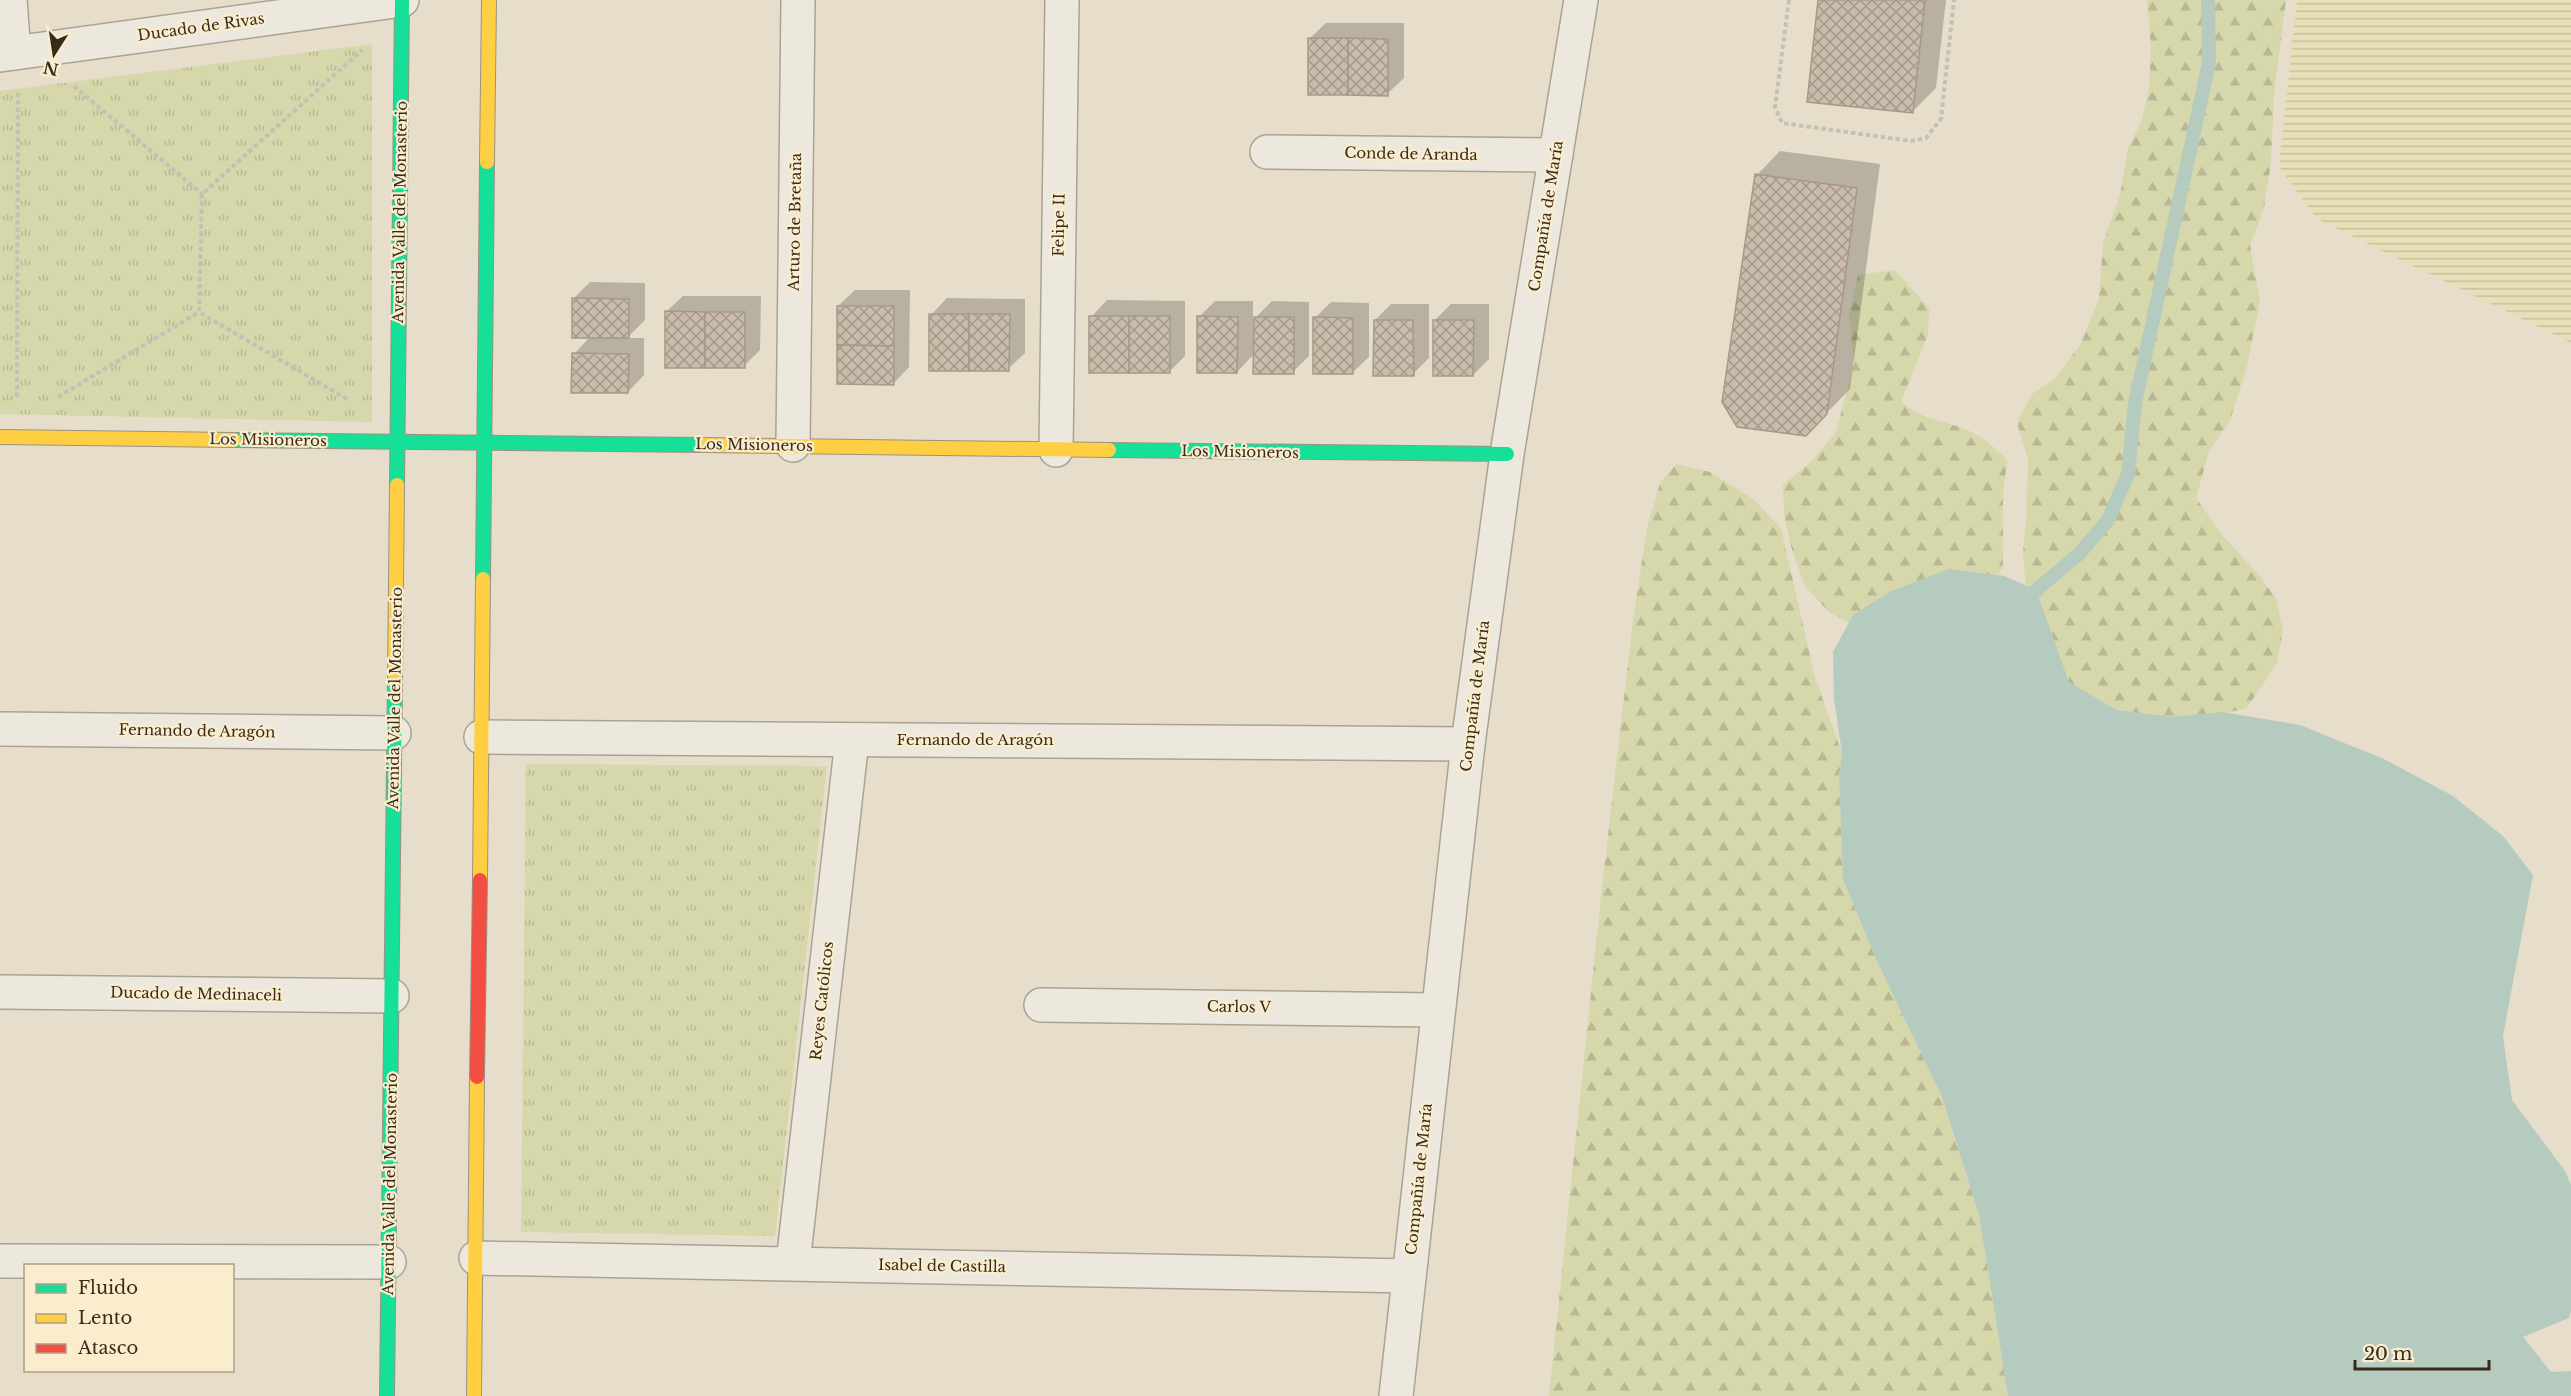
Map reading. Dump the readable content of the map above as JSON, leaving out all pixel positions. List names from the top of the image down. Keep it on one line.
{"streets":{"street":["Ducado de Rivas","Conde de Aranda","Avenida Valle del Monasterio","Compañía de María","Arturo de Bretaña","Felipe II","Los Misioneros","Fernando de Aragón","Ducado de Medinaceli","Reyes Católicos","Carlos V","Isabel de Castilla"]},"crossings":[["Ducado de Rivas","Avenida Valle del Monasterio"],["Conde de Aranda","Compañía de María"],["Avenida Valle del Monasterio","Los Misioneros"],["Avenida Valle del Monasterio","Fernando de Aragón"],["Avenida Valle del Monasterio","Ducado de Medinaceli"],["Compañía de María","Los Misioneros"],["Compañía de María","Fernando de Aragón"],["Compañía de María","Carlos V"],["Compañía de María","Isabel de Castilla"],["Arturo de Bretaña","Los Misioneros"],["Felipe II","Los Misioneros"],["Fernando de Aragón","Reyes Católicos"],["Reyes Católicos","Isabel de Castilla"]],"legend":["Fluido","Lento","Atasco"],"scale_bar":"20 m","north":"bottom"}
